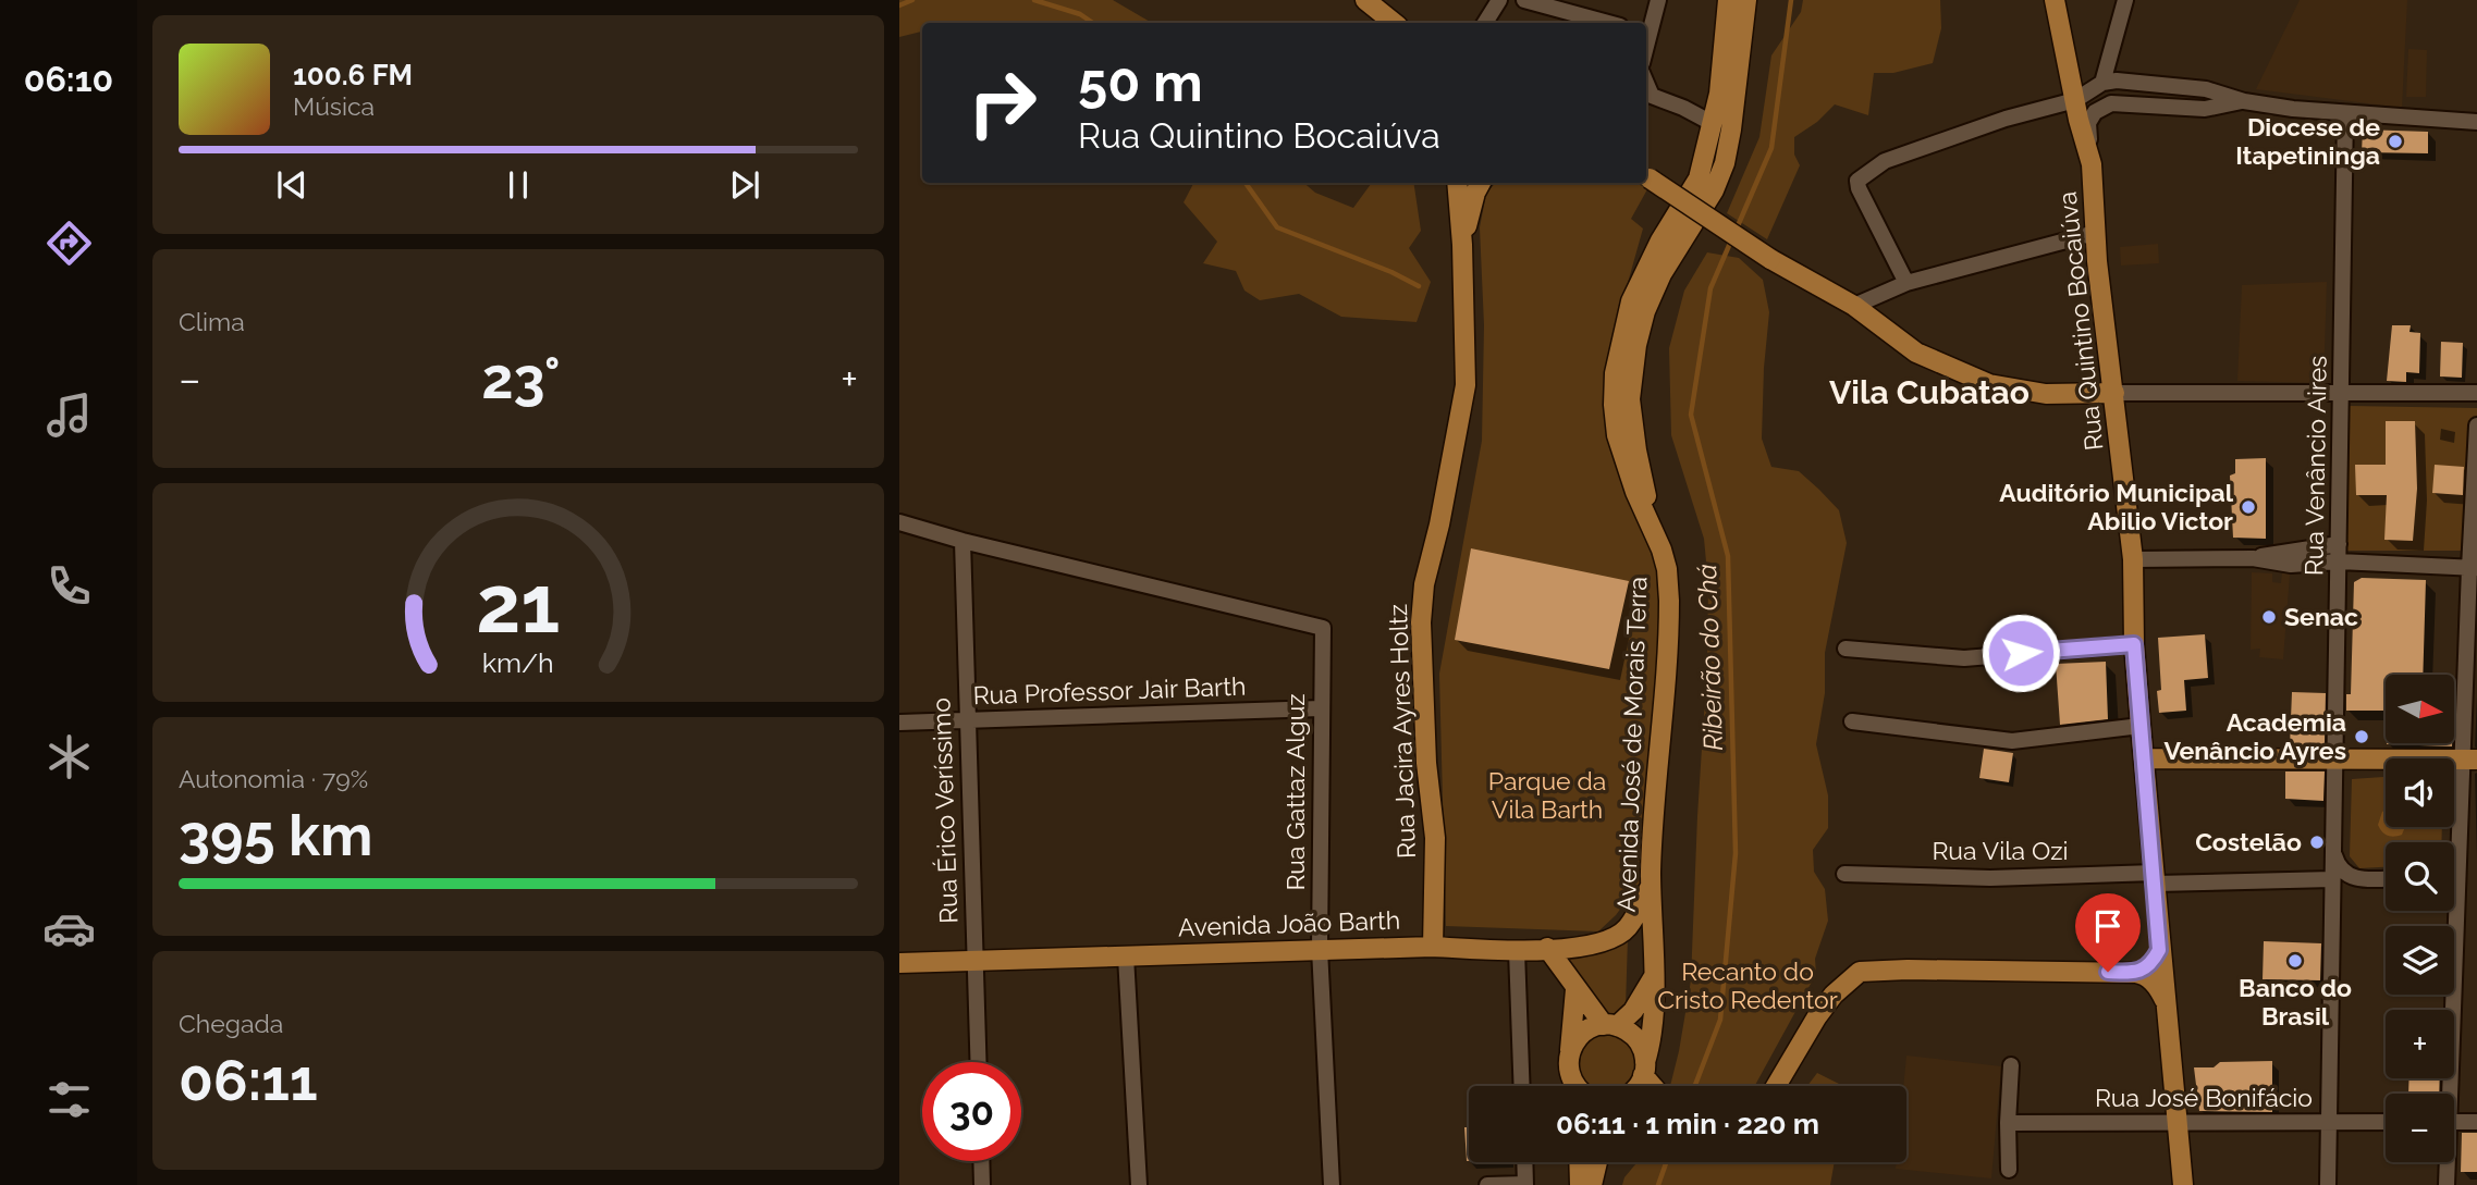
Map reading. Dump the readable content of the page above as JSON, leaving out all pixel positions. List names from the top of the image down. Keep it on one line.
{"streets":{"main road":["Rua Quintino Bocaiúva","Rua Jacira Ayres Holtz","Avenida José de Morais Terra","Avenida João Barth"],"street":["Rua Venâncio Aires","Rua Professor Jair Barth","Rua Gattaz Alguz","Rua Érico Veríssimo","Rua Vila Ozi","Rua José Bonifácio"]},"crossings":[["Rua Quintino Bocaiúva","Rua Vila Ozi"],["Rua Quintino Bocaiúva","Rua José Bonifácio"],["Rua Venâncio Aires","Rua Vila Ozi"],["Rua Venâncio Aires","Rua José Bonifácio"],["Rua Professor Jair Barth","Rua Gattaz Alguz"],["Rua Professor Jair Barth","Rua Érico Veríssimo"],["Rua Jacira Ayres Holtz","Avenida João Barth"],["Avenida José de Morais Terra","Avenida João Barth"],["Rua Gattaz Alguz","Rua Érico Veríssimo"],["Rua Gattaz Alguz","Avenida João Barth"],["Rua Érico Veríssimo","Avenida João Barth"]],"districts":["Vila Cubatao"],"water":["Ribeirão do Chá"],"parks":["Parque da Vila Barth","Recanto do Cristo Redentor"],"places":["Diocese de Itapetininga","Auditório Municipal Abilio Victor","Senac","Academia Venâncio Ayres","Costelão","Banco do Brasil"],"north":"right","page":{"tabs":"06:10","turn":["50 m","Rua Quintino Bocaiúva"],"song":["100.6 FM","Música"],"tile":["Clima",["Autonomia · 79%","395 km"],["Chegada","06:11"]],"heat":["−","23°","+"],"map_buttons":["+","−"],"limit":"30","trip":"06:11 · 1 min · 220 m","gauge":["21","km/h"]}}
